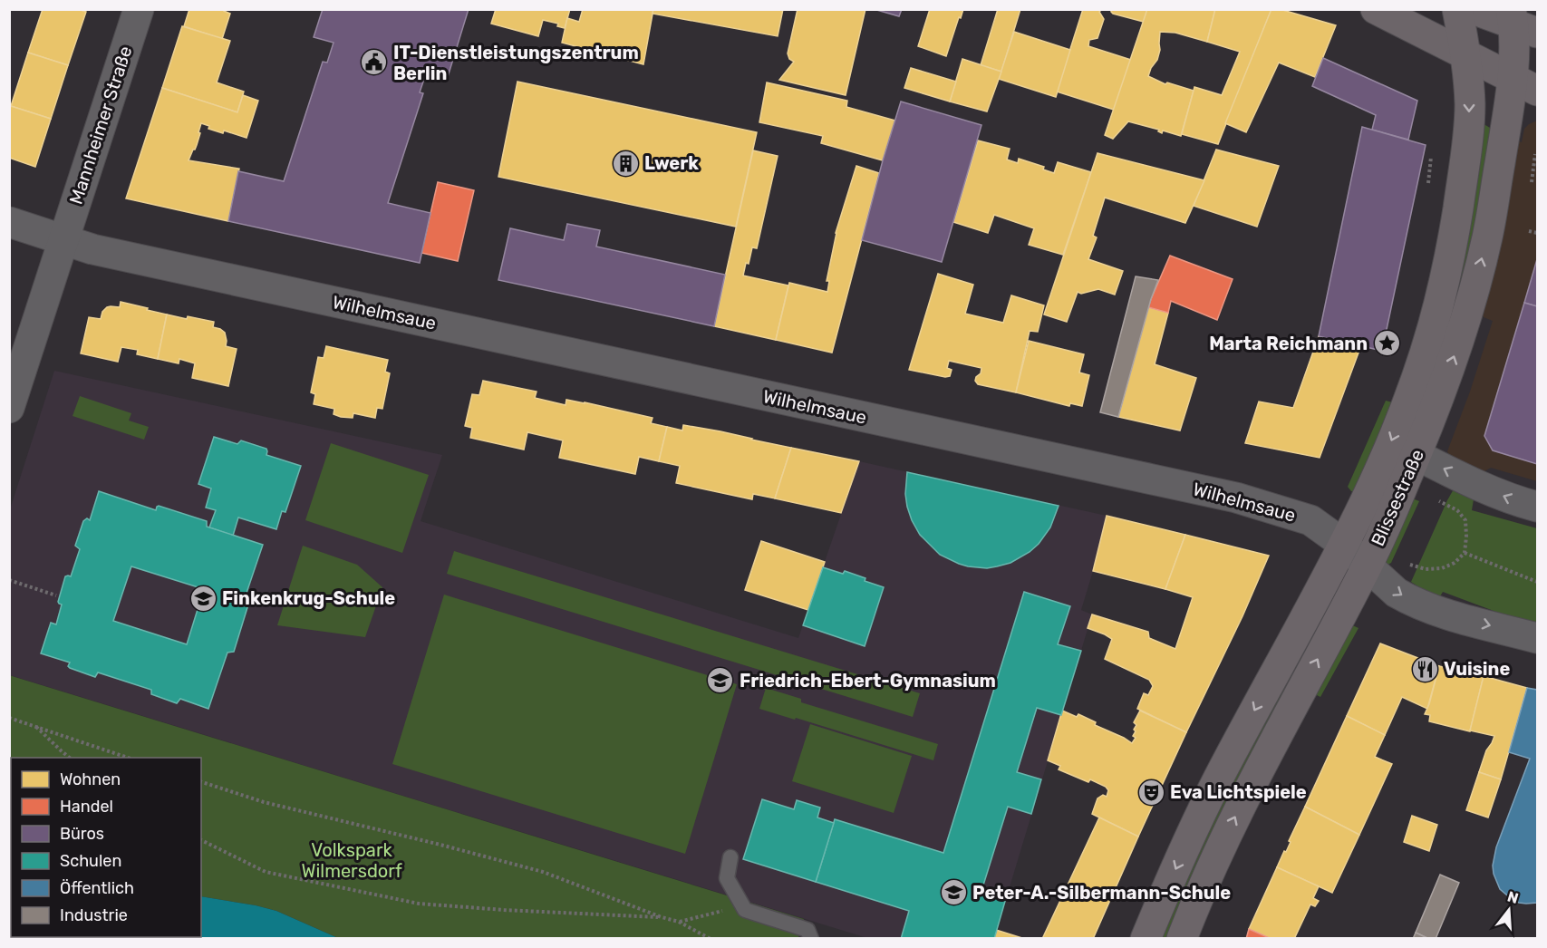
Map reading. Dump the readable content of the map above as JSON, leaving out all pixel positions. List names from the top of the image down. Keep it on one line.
{"streets":{"main road":["Blissestraße"],"street":["Mannheimer Straße","Wilhelmsaue"]},"crossings":[["Mannheimer Straße","Wilhelmsaue"],["Wilhelmsaue","Blissestraße"]],"parks":["Volkspark Wilmersdorf"],"places":{"public building":["IT-Dienstleistungszentrum Berlin"],"building":["Lwerk"],"place":["Marta Reichmann"],"school or university":["Finkenkrug-Schule","Friedrich-Ebert-Gymnasium","Peter-A.-Silbermann-Schule"],"restaurant":["Vuisine"],"theatre":["Eva Lichtspiele"]},"legend":["Wohnen","Handel","Büros","Schulen","Öffentlich","Industrie"],"north":"top"}
